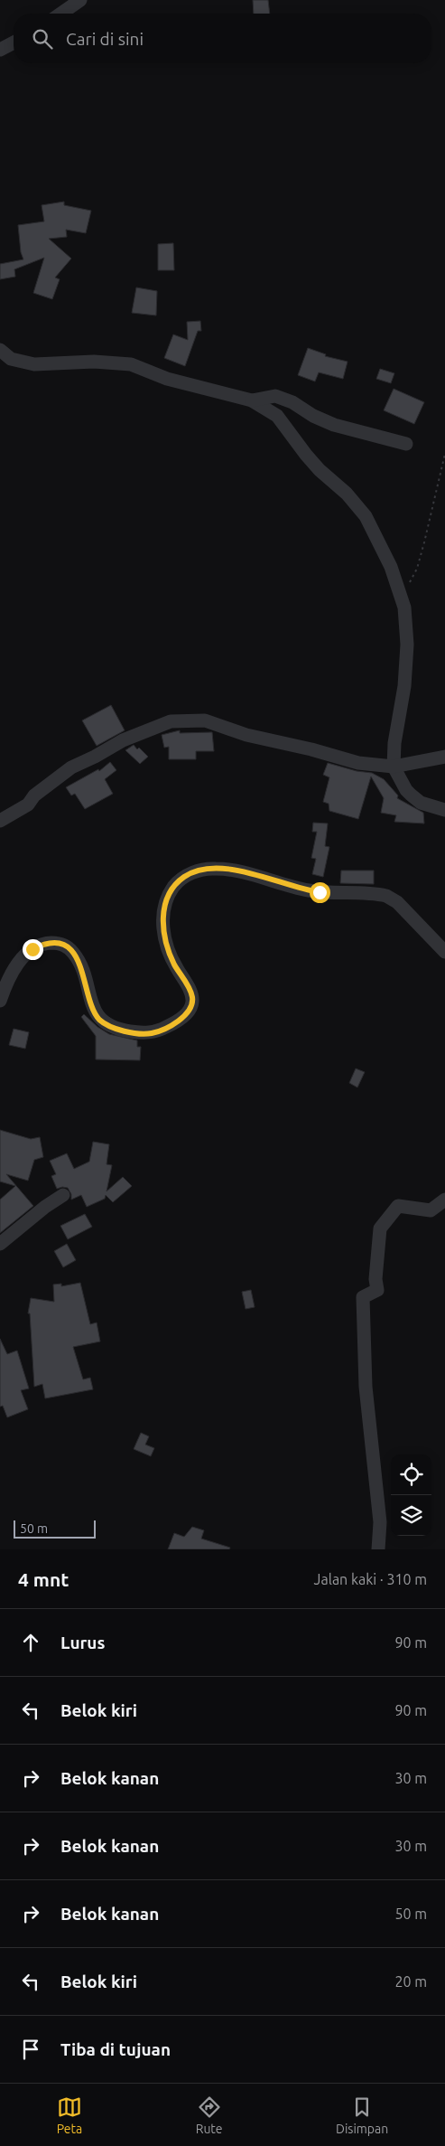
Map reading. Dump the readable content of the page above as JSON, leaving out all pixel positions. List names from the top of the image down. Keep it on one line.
{"scale_bar":"50 m","page":{"search":"Cari di sini","scale":"50 m","heading":["4 mnt","Jalan kaki · 310 m"],"list":[["Lurus","90 m"],["Belok kiri","90 m"],["Belok kanan","30 m"],["Belok kanan","30 m"],["Belok kanan","50 m"],["Belok kiri","20 m"],"Tiba di tujuan"],"nav":["Peta","Rute","Disimpan"]}}
